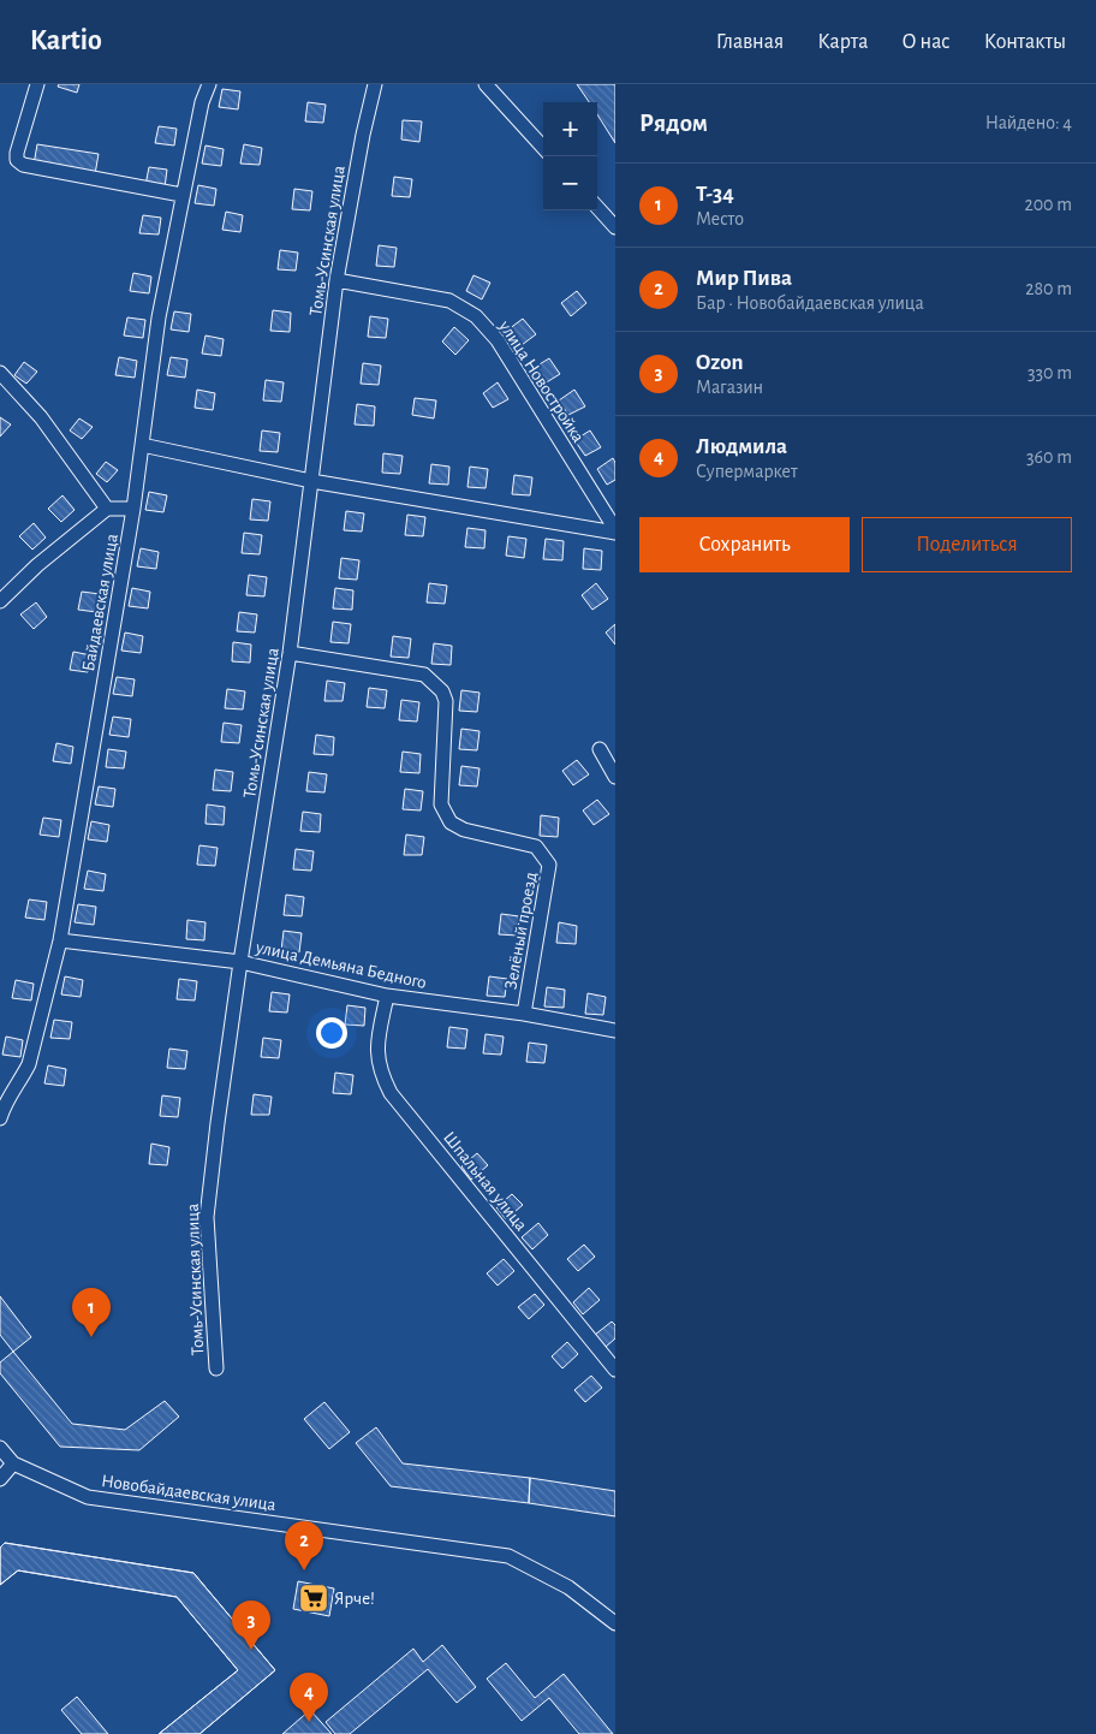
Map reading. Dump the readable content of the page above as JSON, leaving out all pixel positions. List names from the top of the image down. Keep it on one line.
{"streets":{"street":["Томь-Усинская улица","улица Новостройка","Байдаевская улица","Зелёный проезд","улица Демьяна Бедного","Шпальная улица","Новобайдаевская улица"]},"crossings":[["Томь-Усинская улица","улица Новостройка"],["Томь-Усинская улица","Зелёный проезд"],["Томь-Усинская улица","улица Демьяна Бедного"],["Байдаевская улица","улица Демьяна Бедного"],["Зелёный проезд","улица Демьяна Бедного"],["улица Демьяна Бедного","Шпальная улица"]],"places":{"supermarket":["Ярче!"]},"page":{"header":"Kartio","nav":["Главная","Карта","О нас","Контакты"],"heading":["Рядом","Найдено: 4"],"map_buttons":["+","−"],"list":[{"mark":"1","name":"T-34","note":"Место","value":"200 m"},{"mark":"2","name":"Мир Пива","note":"Бар · Новобайдаевская улица","value":"280 m"},{"mark":"3","name":"Ozon","note":"Магазин","value":"330 m"},{"mark":"4","name":"Людмила","note":"Супермаркет","value":"360 m"}],"buttons":["Сохранить","Поделиться"],"pins":["1","2","3","4"]}}
